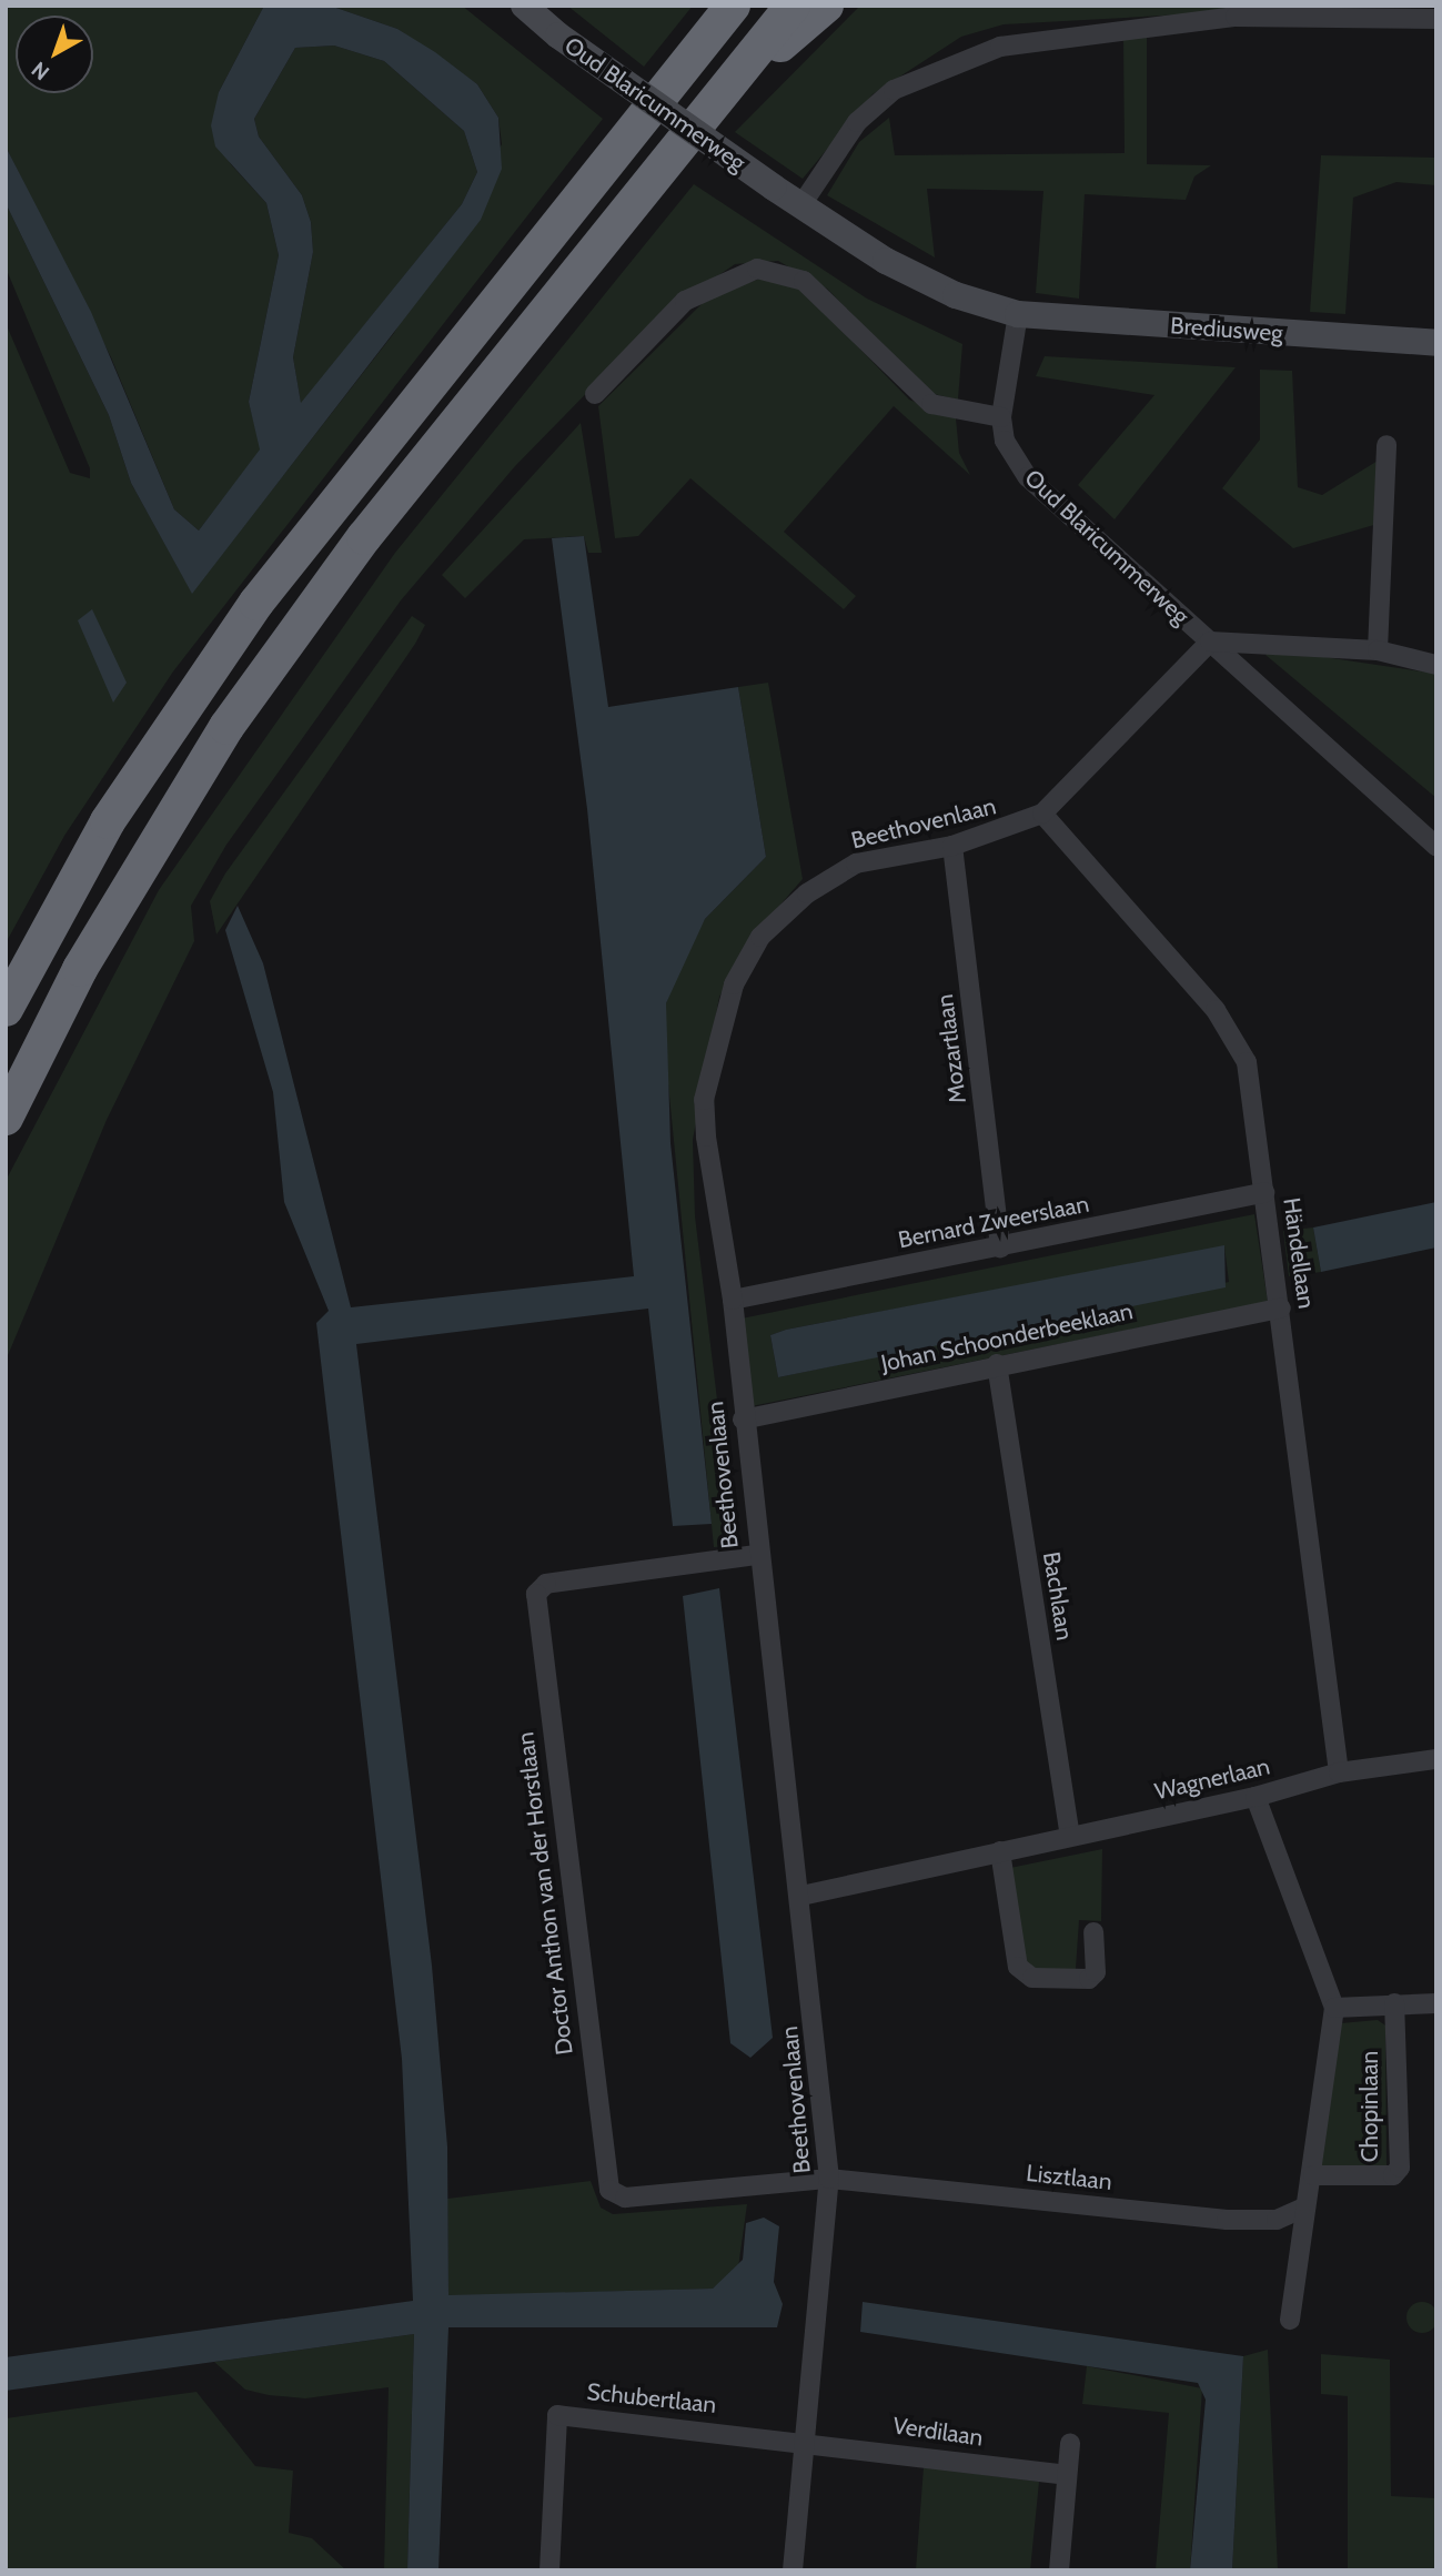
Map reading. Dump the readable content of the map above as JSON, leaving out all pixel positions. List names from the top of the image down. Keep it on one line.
{"streets":{"main road":["Oud Blaricummerweg","Brediusweg"],"street":["Beethovenlaan","Mozartlaan","Bernard Zweerslaan","Händellaan","Johan Schoonderbeeklaan","Bachlaan","Wagnerlaan","Doctor Anthon van der Horstlaan","Chopinlaan","Lisztlaan","Schubertlaan","Verdilaan"]},"crossings":[["Oud Blaricummerweg","Brediusweg"],["Oud Blaricummerweg","Beethovenlaan"],["Beethovenlaan","Mozartlaan"],["Beethovenlaan","Bernard Zweerslaan"],["Beethovenlaan","Händellaan"],["Beethovenlaan","Johan Schoonderbeeklaan"],["Beethovenlaan","Wagnerlaan"],["Beethovenlaan","Doctor Anthon van der Horstlaan"],["Beethovenlaan","Lisztlaan"],["Beethovenlaan","Schubertlaan"],["Beethovenlaan","Verdilaan"],["Mozartlaan","Bernard Zweerslaan"],["Bernard Zweerslaan","Händellaan"],["Händellaan","Johan Schoonderbeeklaan"],["Händellaan","Wagnerlaan"],["Johan Schoonderbeeklaan","Bachlaan"],["Bachlaan","Wagnerlaan"],["Wagnerlaan","Chopinlaan"],["Doctor Anthon van der Horstlaan","Lisztlaan"],["Chopinlaan","Lisztlaan"],["Schubertlaan","Verdilaan"]],"north":"bottom left"}
